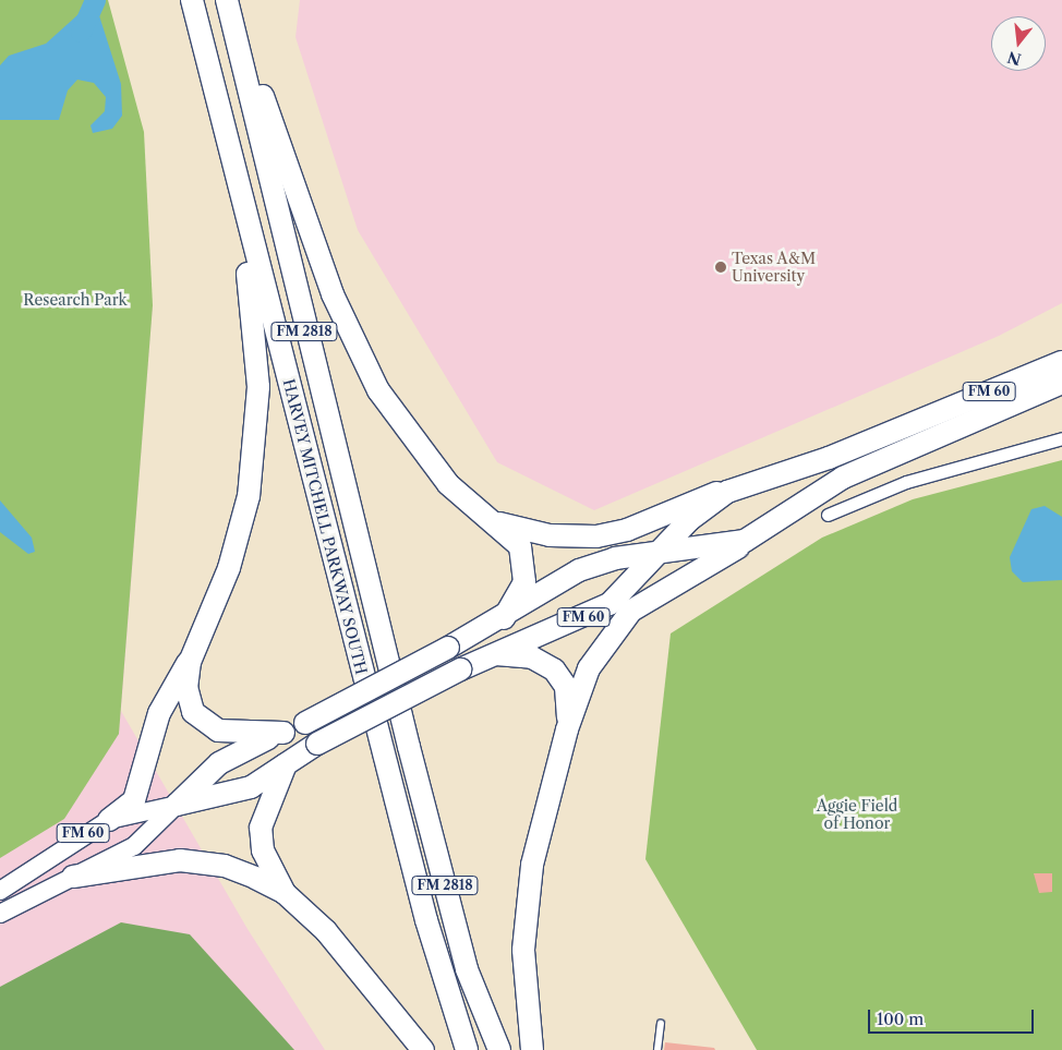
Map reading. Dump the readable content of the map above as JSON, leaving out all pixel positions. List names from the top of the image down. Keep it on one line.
{"streets":{"highway":["FM 2818","FM 60","HARVEY MITCHELL PARKWAY SOUTH"]},"parks":["Research Park","Aggie Field of Honor"],"places":["Texas A&M University"],"scale_bar":"100 m","north":"bottom"}
